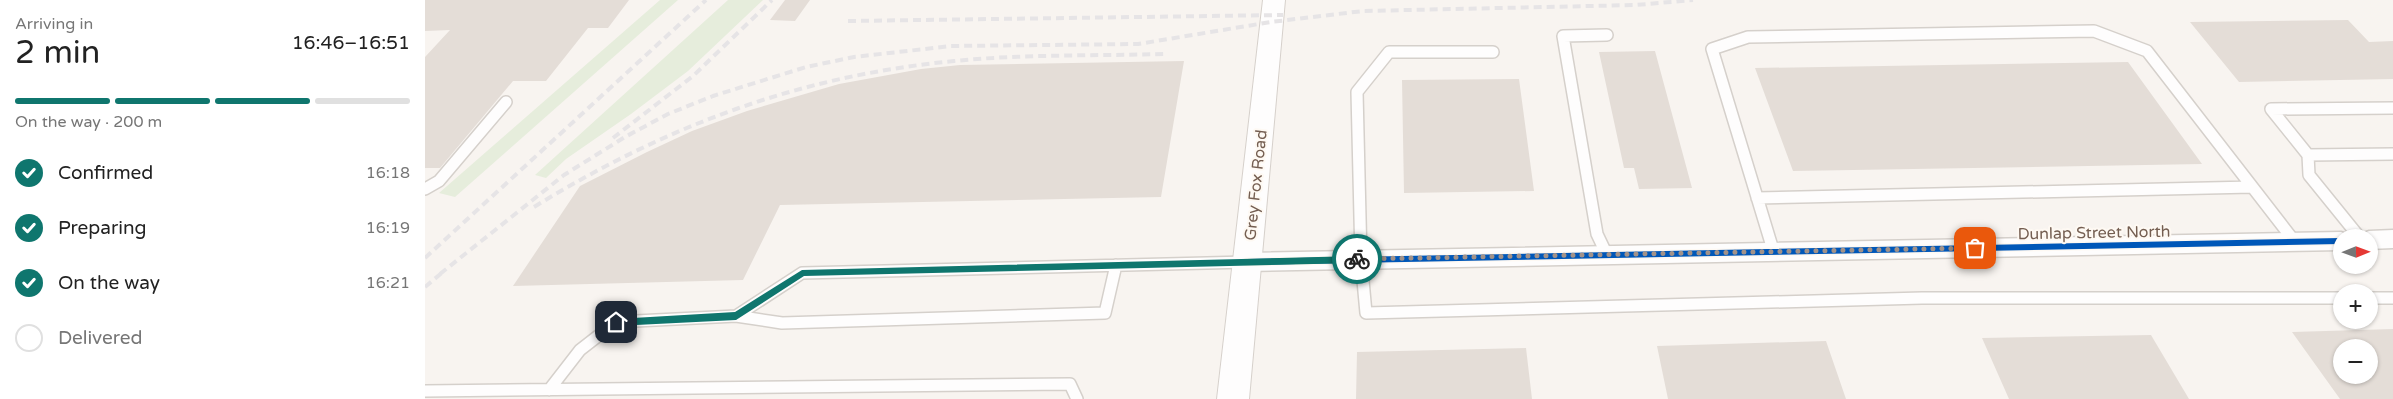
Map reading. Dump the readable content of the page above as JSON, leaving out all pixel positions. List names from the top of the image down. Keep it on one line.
{"streets":{"street":["Grey Fox Road","Dunlap Street North"]},"crossings":[["Grey Fox Road","Dunlap Street North"]],"north":"right","page":{"heading":["2 min","Arriving in","16:46–16:51"],"bar":"On the way · 200 m","list":[["Confirmed","16:18"],["Preparing","16:19"],["On the way","16:21"],"Delivered"],"map_buttons":["+","−"]}}
